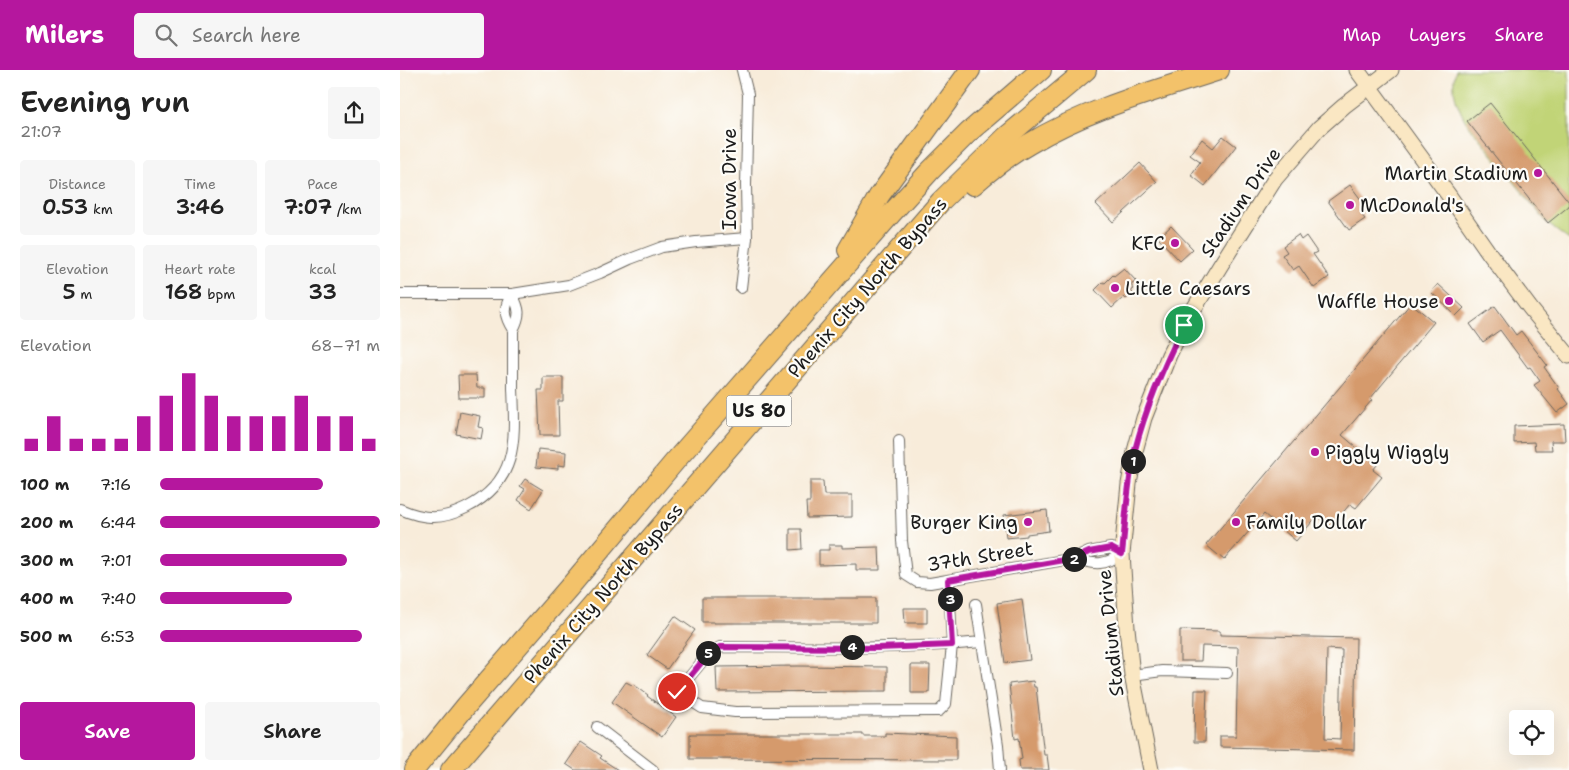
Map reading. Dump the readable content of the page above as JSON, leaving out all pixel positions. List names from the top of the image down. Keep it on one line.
{"streets":{"highway":["Phenix City North Bypass","US 80"],"street":["Iowa Drive","Stadium Drive","37th Street"]},"crossings":[["Stadium Drive","37th Street"]],"places":["Martin Stadium","McDonald's","KFC","Little Caesars","Waffle House","Piggly Wiggly","Burger King","Family Dollar"],"page":{"header":"Milers","search":"Search here","nav":["Map","Layers","Share"],"heading":["Evening run","21:07"],"stats":[["Distance","0.53 km"],["Time","3:46"],["Pace","7:07 /km"],["Elevation","5 m"],["Heart rate","168 bpm"],["kcal","33"]],"chart":["Elevation","68–71 m"],"pins":["1","2","3","4","5"],"list":[{"name":"100 m","note":"7:16"},{"name":"200 m","note":"6:44"},{"name":"300 m","note":"7:01"},{"name":"400 m","note":"7:40"},{"name":"500 m","note":"6:53"}],"buttons":["Save","Share"]}}
